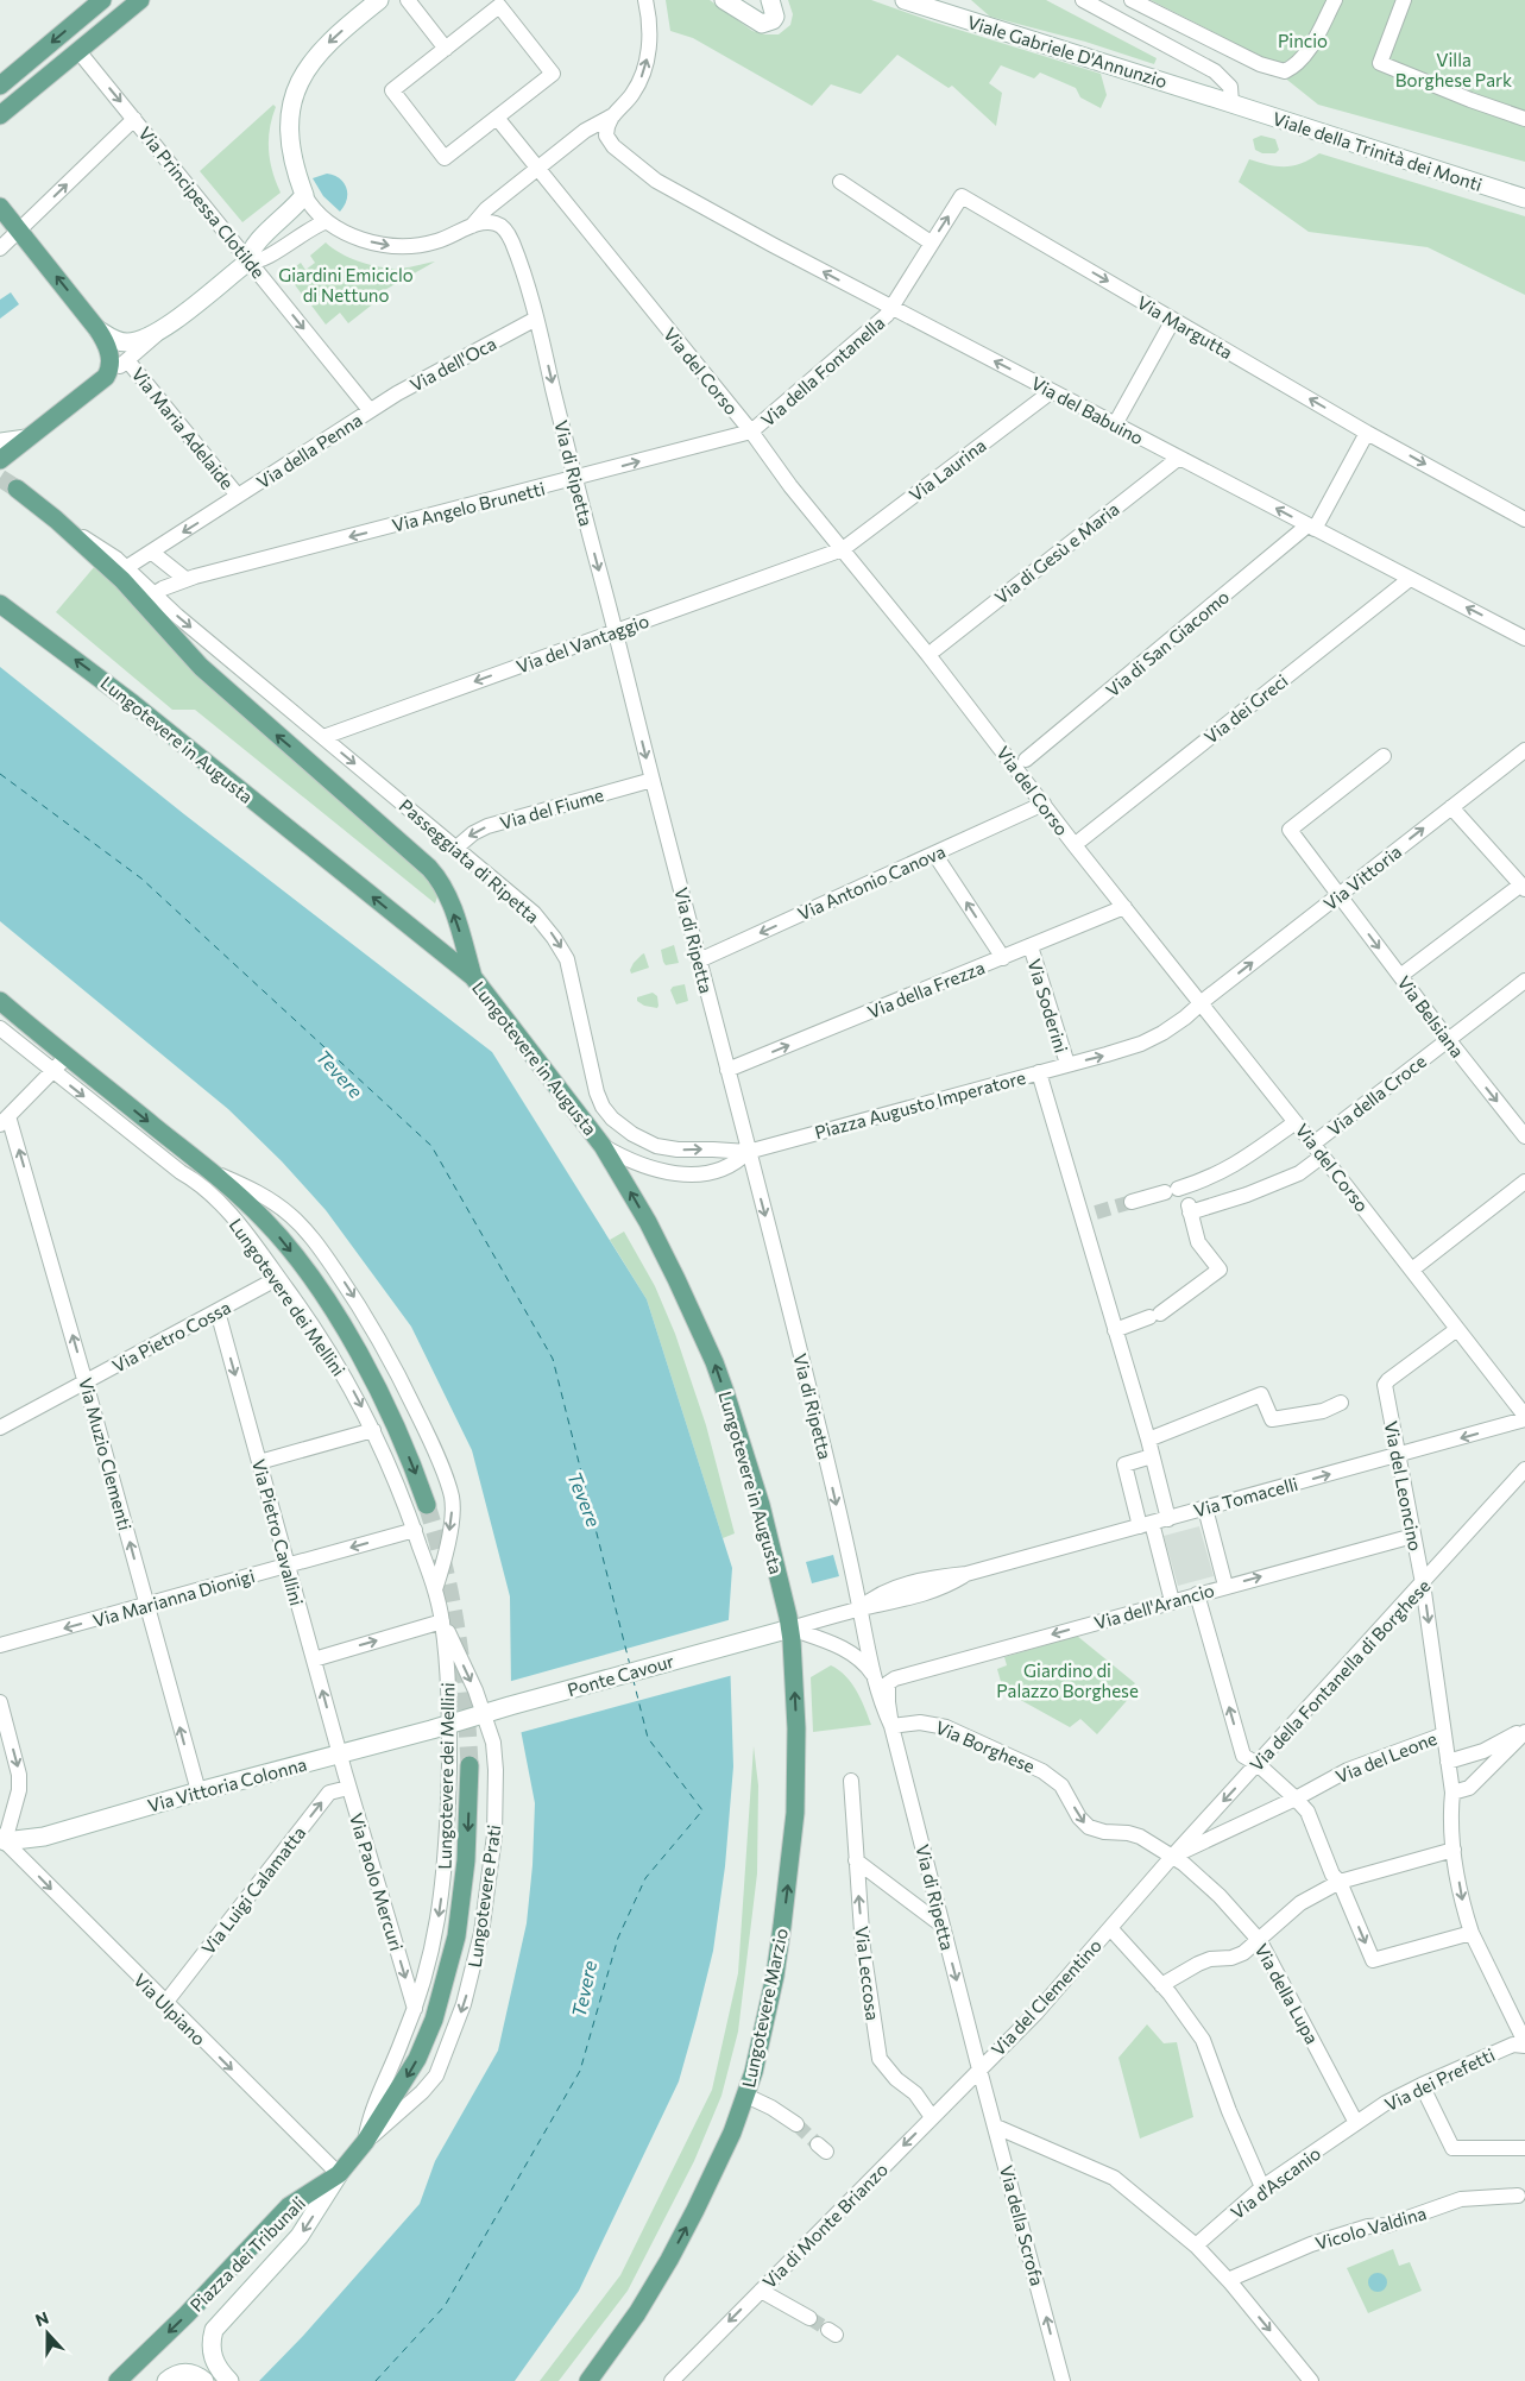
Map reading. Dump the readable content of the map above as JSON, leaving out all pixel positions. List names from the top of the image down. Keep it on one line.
{"streets":{"main road":["Via Maria Adelaide","Lungotevere in Augusta","Passeggiata di Ripetta","Lungotevere dei Mellini","Lungotevere Prati","Lungotevere Marzio","Piazza dei Tribunali"],"street":["Viale Gabriele D'Annunzio","Viale della Trinità dei Monti","Via Principessa Clotilde","Via Margutta","Via dell'Oca","Via del Corso","Via della Fontanella","Via del Babuino","Via della Penna","Via Laurina","Via di Ripetta","Via Angelo Brunetti","Via di Gesù e Maria","Via del Vantaggio","Via di San Giacomo","Via dei Greci","Via del Fiume","Via Vittoria","Via Antonio Canova","Via della Frezza","Via Soderini","Via Belsiana","Via della Croce","Piazza Augusto Imperatore","Via Pietro Cossa","Via Muzio Clementi","Via del Leoncino","Via Tomacelli","Via Pietro Cavallini","Via Marianna Dionigi","Via dell'Arancio","Ponte Cavour","Via della Fontanella di Borghese","Via Borghese","Via del Leone","Via Vittoria Colonna","Via Paolo Mercuri","Via Luigi Calamatta","Via Leccosa","Via della Lupa","Via del Clementino","Via Ulpiano","Via dei Prefetti","Via d'Ascanio","Via di Monte Brianzo","Via della Scrofa","Vicolo Valdina"]},"crossings":[["Viale Gabriele D'Annunzio","Viale della Trinità dei Monti"],["Via Principessa Clotilde","Via dell'Oca"],["Via Principessa Clotilde","Via della Penna"],["Via Margutta","Via della Fontanella"],["Via Margutta","Via del Babuino"],["Via dell'Oca","Via della Penna"],["Via dell'Oca","Via di Ripetta"],["Via del Corso","Via della Fontanella"],["Via del Corso","Via Laurina"],["Via del Corso","Via Angelo Brunetti"],["Via del Corso","Via del Vantaggio"],["Via del Corso","Via Vittoria"],["Via del Corso","Via Antonio Canova"],["Via del Corso","Via della Frezza"],["Via del Corso","Via della Croce"],["Via del Corso","Via del Leoncino"],["Via del Corso","Via Tomacelli"],["Via della Fontanella","Via del Babuino"],["Via della Fontanella","Via Angelo Brunetti"],["Via del Babuino","Via Laurina"],["Via del Babuino","Via di Gesù e Maria"],["Via del Babuino","Via di San Giacomo"],["Via del Babuino","Via dei Greci"],["Via Maria Adelaide","Via della Penna"],["Via della Penna","Passeggiata di Ripetta"],["Via Laurina","Via del Vantaggio"],["Via di Ripetta","Via Angelo Brunetti"],["Via di Ripetta","Via del Vantaggio"],["Via di Ripetta","Via del Fiume"],["Via di Ripetta","Passeggiata di Ripetta"],["Via di Ripetta","Via Antonio Canova"],["Via di Ripetta","Via della Frezza"],["Via di Ripetta","Piazza Augusto Imperatore"],["Via di Ripetta","Via Tomacelli"],["Via di Ripetta","Via dell'Arancio"],["Via di Ripetta","Via Borghese"],["Via di Ripetta","Via del Clementino"],["Via di Ripetta","Via di Monte Brianzo"],["Via di Ripetta","Via della Scrofa"],["Via Angelo Brunetti","Passeggiata di Ripetta"],["Via del Vantaggio","Passeggiata di Ripetta"],["Lungotevere in Augusta","Passeggiata di Ripetta"],["Lungotevere in Augusta","Via Tomacelli"],["Lungotevere in Augusta","Ponte Cavour"],["Lungotevere in Augusta","Lungotevere Marzio"],["Via del Fiume","Passeggiata di Ripetta"],["Passeggiata di Ripetta","Piazza Augusto Imperatore"],["Via Vittoria","Via Soderini"],["Via Vittoria","Via Belsiana"],["Via Vittoria","Piazza Augusto Imperatore"],["Via della Frezza","Via Soderini"],["Via Belsiana","Via della Croce"],["Piazza Augusto Imperatore","Via Tomacelli"],["Lungotevere dei Mellini","Via Pietro Cossa"],["Lungotevere dei Mellini","Via Marianna Dionigi"],["Lungotevere dei Mellini","Ponte Cavour"],["Lungotevere dei Mellini","Via Vittoria Colonna"],["Lungotevere dei Mellini","Via Paolo Mercuri"],["Lungotevere dei Mellini","Lungotevere Prati"],["Via Pietro Cossa","Via Muzio Clementi"],["Via Pietro Cossa","Via Pietro Cavallini"],["Via Muzio Clementi","Via Marianna Dionigi"],["Via Muzio Clementi","Via Vittoria Colonna"],["Via del Leoncino","Via Tomacelli"],["Via del Leoncino","Via dell'Arancio"],["Via del Leoncino","Via della Fontanella di Borghese"],["Via del Leoncino","Via del Leone"],["Via del Leoncino","Via dei Prefetti"],["Via Tomacelli","Ponte Cavour"],["Via Tomacelli","Lungotevere Marzio"],["Via Pietro Cavallini","Via Marianna Dionigi"],["Via Pietro Cavallini","Via Vittoria Colonna"],["Via Pietro Cavallini","Via Paolo Mercuri"],["Via dell'Arancio","Via Borghese"],["Ponte Cavour","Via Vittoria Colonna"],["Ponte Cavour","Lungotevere Prati"],["Ponte Cavour","Lungotevere Marzio"],["Via della Fontanella di Borghese","Via Borghese"],["Via della Fontanella di Borghese","Via del Leone"],["Via della Fontanella di Borghese","Via della Lupa"],["Via della Fontanella di Borghese","Via del Clementino"],["Via Borghese","Via del Leone"],["Via Borghese","Via della Lupa"],["Via del Leone","Via della Lupa"],["Via Vittoria Colonna","Via Paolo Mercuri"],["Via Vittoria Colonna","Via Ulpiano"],["Via Paolo Mercuri","Via Luigi Calamatta"],["Via Paolo Mercuri","Lungotevere Prati"],["Via Luigi Calamatta","Via Ulpiano"],["Lungotevere Prati","Via Ulpiano"],["Lungotevere Prati","Piazza dei Tribunali"],["Via Leccosa","Via di Monte Brianzo"],["Via della Lupa","Via dei Prefetti"],["Via della Lupa","Via d'Ascanio"],["Via del Clementino","Via di Monte Brianzo"],["Via del Clementino","Via della Scrofa"],["Via Ulpiano","Piazza dei Tribunali"],["Via dei Prefetti","Via d'Ascanio"],["Via di Monte Brianzo","Via della Scrofa"]],"one_way":["Via Principessa Clotilde","Via del Babuino","Via della Penna","Via di Ripetta","Via del Vantaggio","Lungotevere in Augusta","Via del Fiume","Via Antonio Canova","Via della Frezza","Via Belsiana","Lungotevere dei Mellini","Via Muzio Clementi","Via Borghese","Via Paolo Mercuri","Via Luigi Calamatta","Lungotevere Prati","Via Leccosa","Lungotevere Marzio","Via Ulpiano","Via di Monte Brianzo","Via della Scrofa","Piazza dei Tribunali"],"water":["Tevere"],"parks":["Pincio","Villa Borghese Park","Giardini Emiciclo di Nettuno","Giardino di Palazzo Borghese"],"north":"top"}
